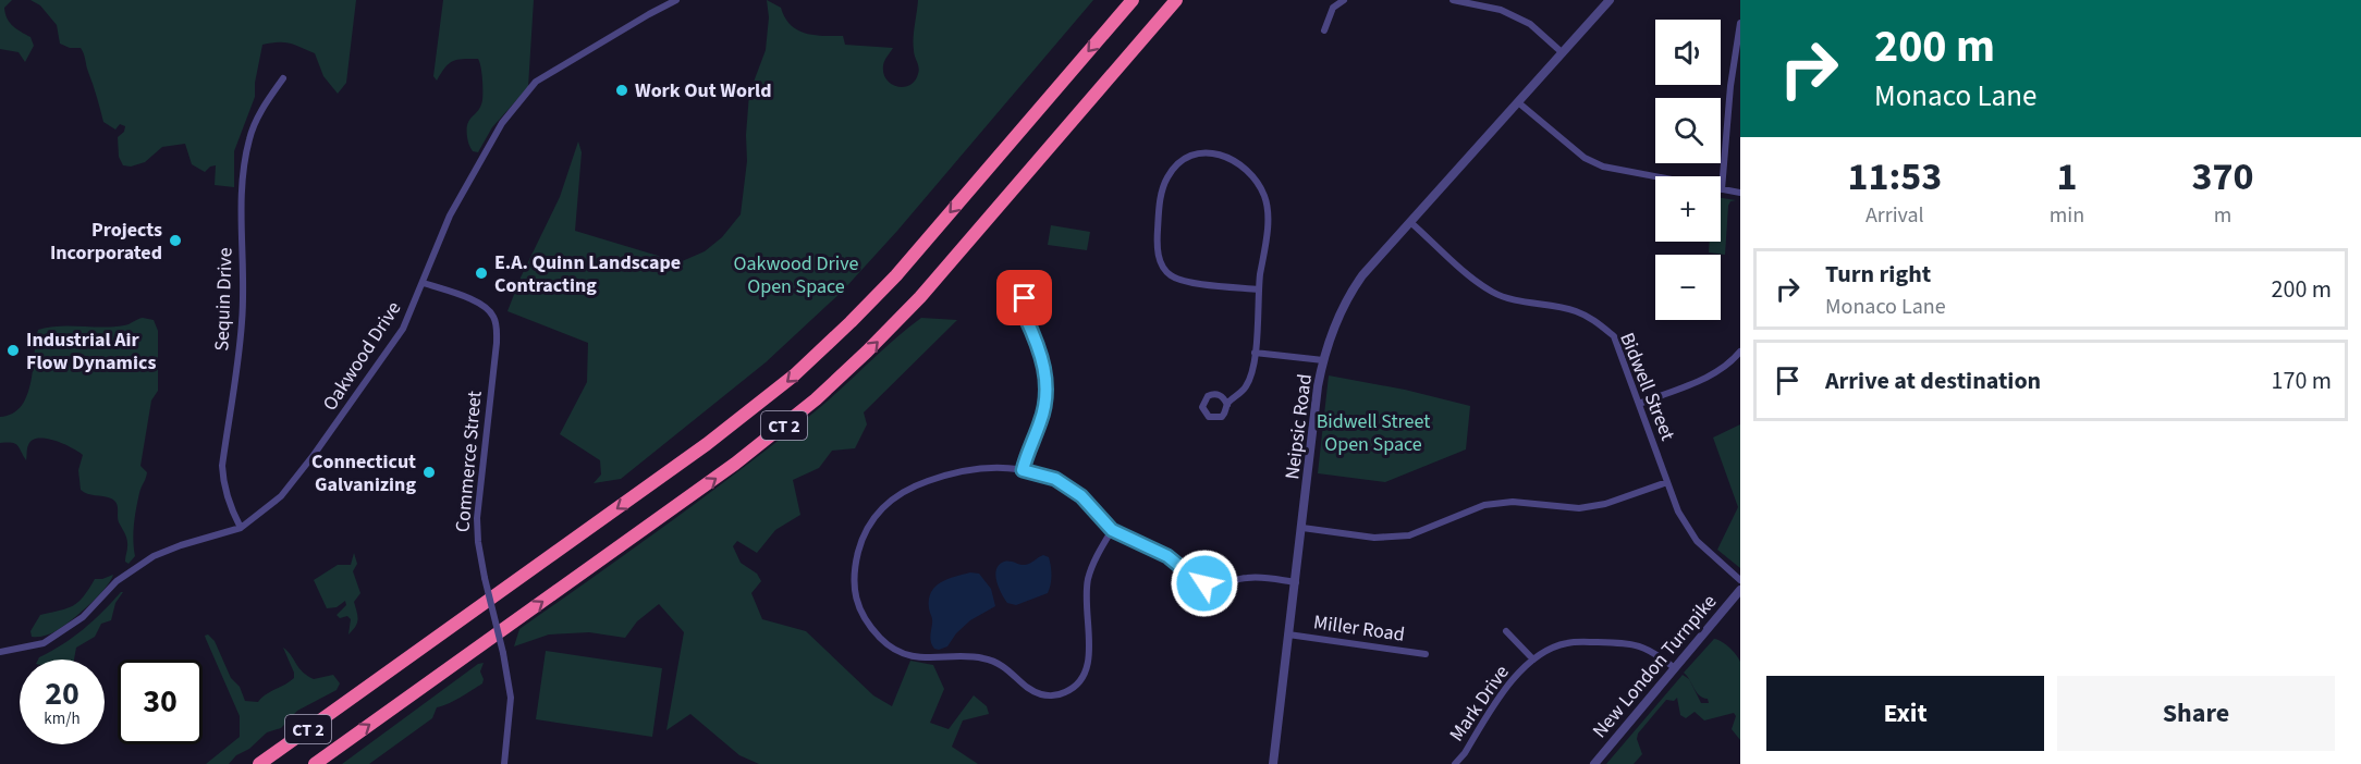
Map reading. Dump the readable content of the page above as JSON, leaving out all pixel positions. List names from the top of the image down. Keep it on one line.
{"streets":{"highway":["CT 2"],"street":["Sequin Drive","Oakwood Drive","Bidwell Street","Neipsic Road","Commerce Street","Miller Road","New London Turnpike","Mark Drive"]},"crossings":[["Sequin Drive","Oakwood Drive"],["Oakwood Drive","Commerce Street"],["Bidwell Street","Neipsic Road"],["Neipsic Road","Miller Road"],["New London Turnpike","Mark Drive"]],"parks":["Oakwood Drive Open Space","Bidwell Street Open Space"],"places":["Work Out World","Projects Incorporated","E.A. Quinn Landscape Contracting","Industrial Air Flow Dynamics","Connecticut Galvanizing"],"page":{"turn":["200 m","Monaco Lane"],"map_buttons":["+","−"],"eta":["11:53","Arrival","1","min","370","m"],"list":[{"name":"Turn right","note":"Monaco Lane","value":"200 m"},{"name":"Arrive at destination","value":"170 m"}],"speed":"20 km/h","limit":"30","buttons":["Exit","Share"]}}
